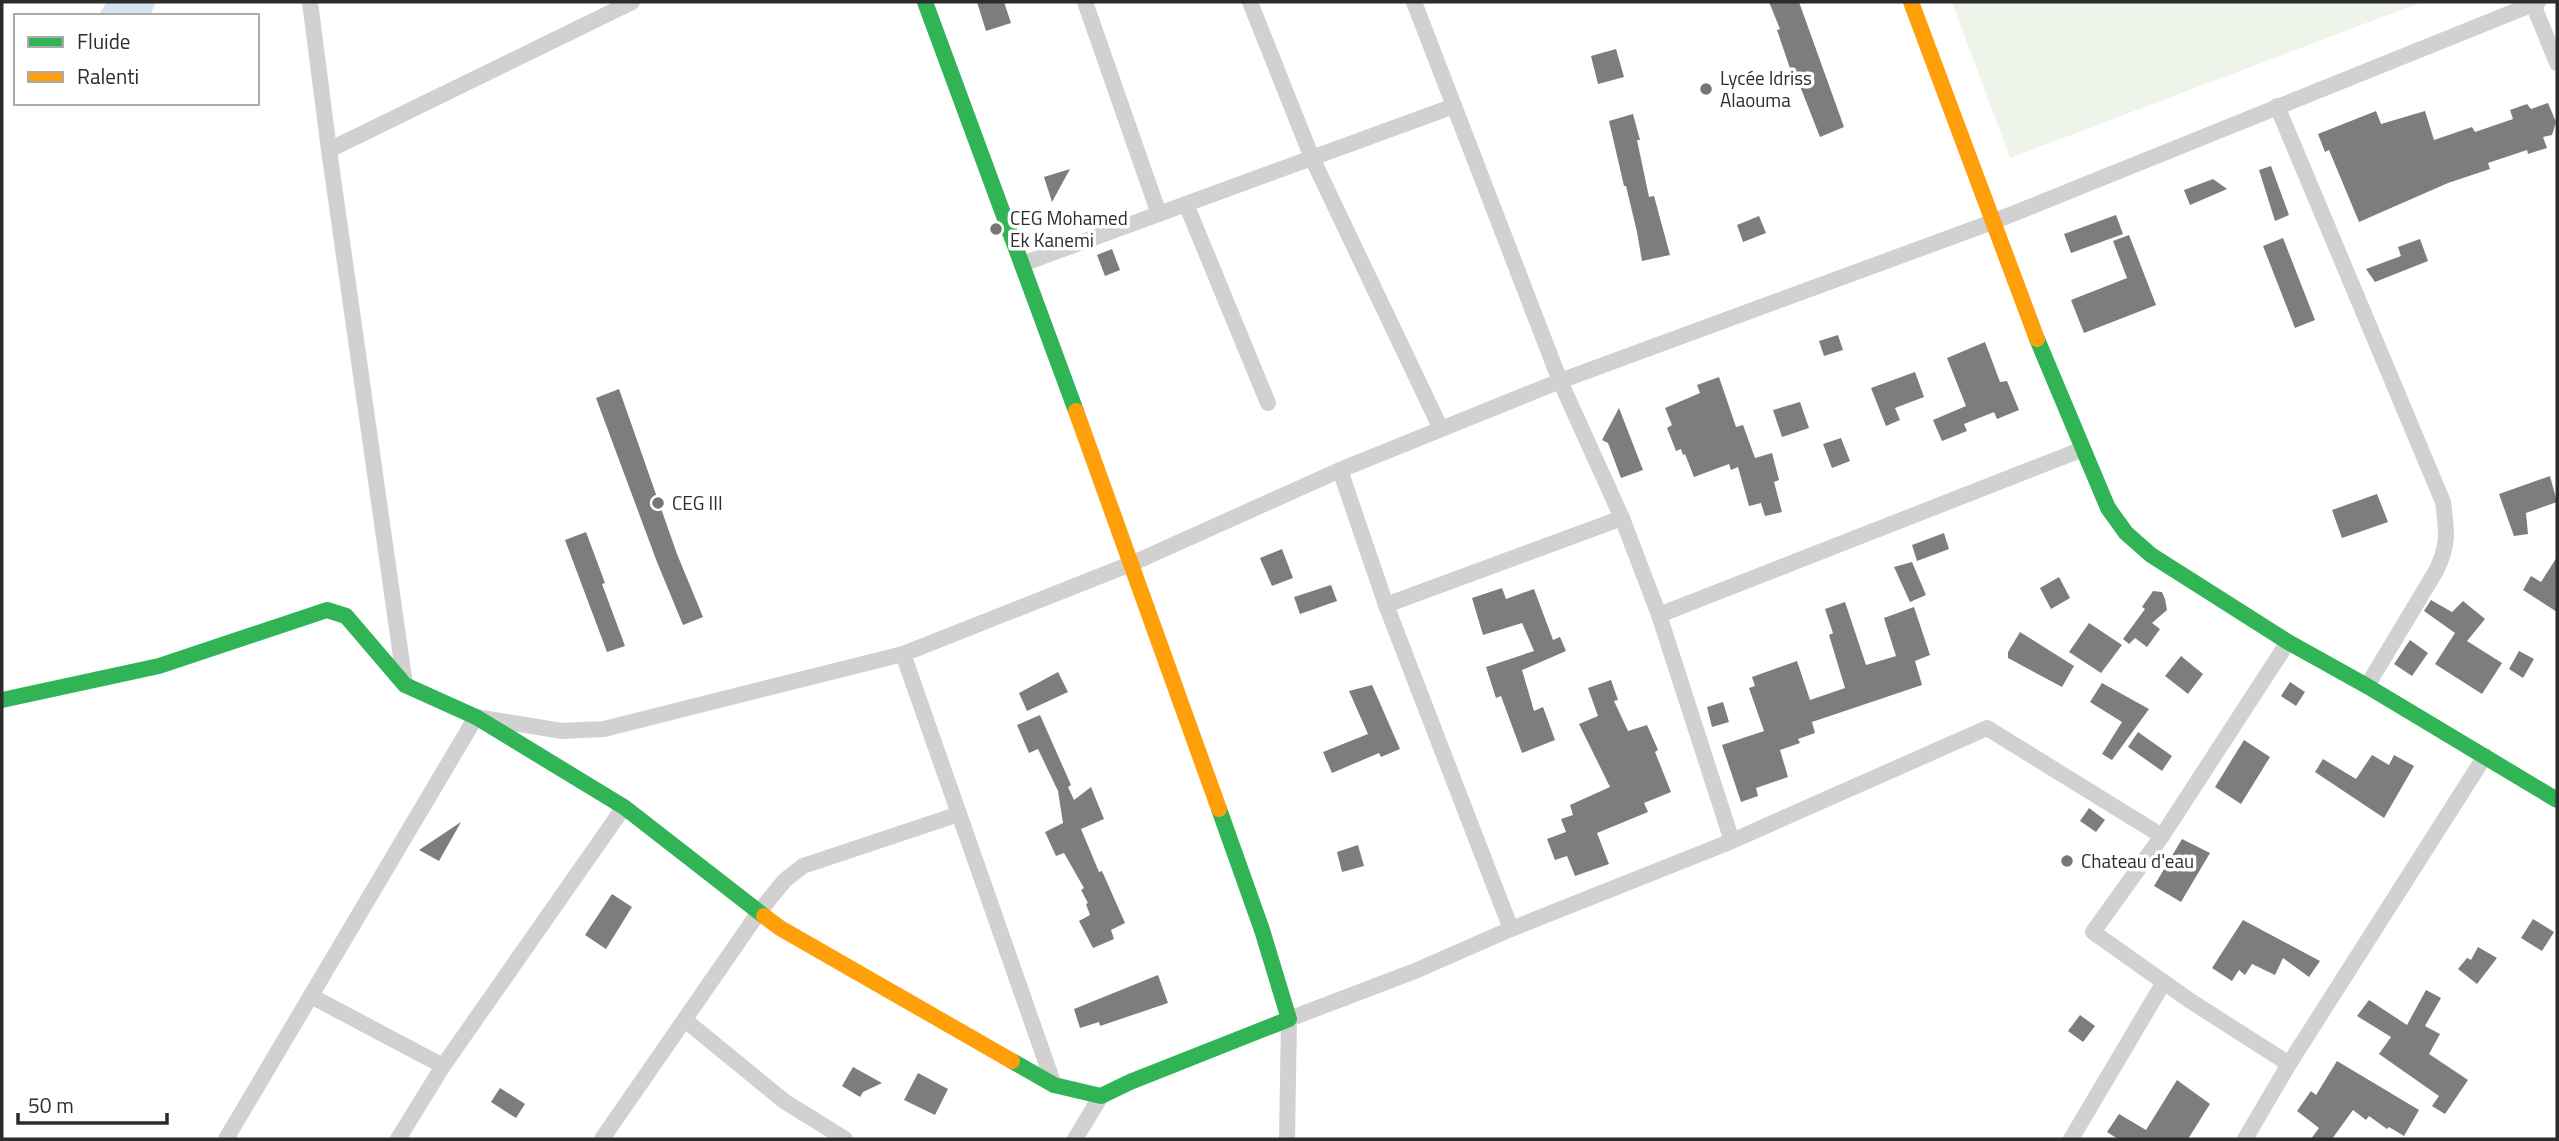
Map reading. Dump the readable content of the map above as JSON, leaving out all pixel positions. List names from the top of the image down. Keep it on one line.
{"places":["Lycée Idriss Alaouma","CEG Mohamed Ek Kanemi","CEG III","Chateau d'eau"],"legend":["Fluide","Ralenti"],"scale_bar":"50 m"}
